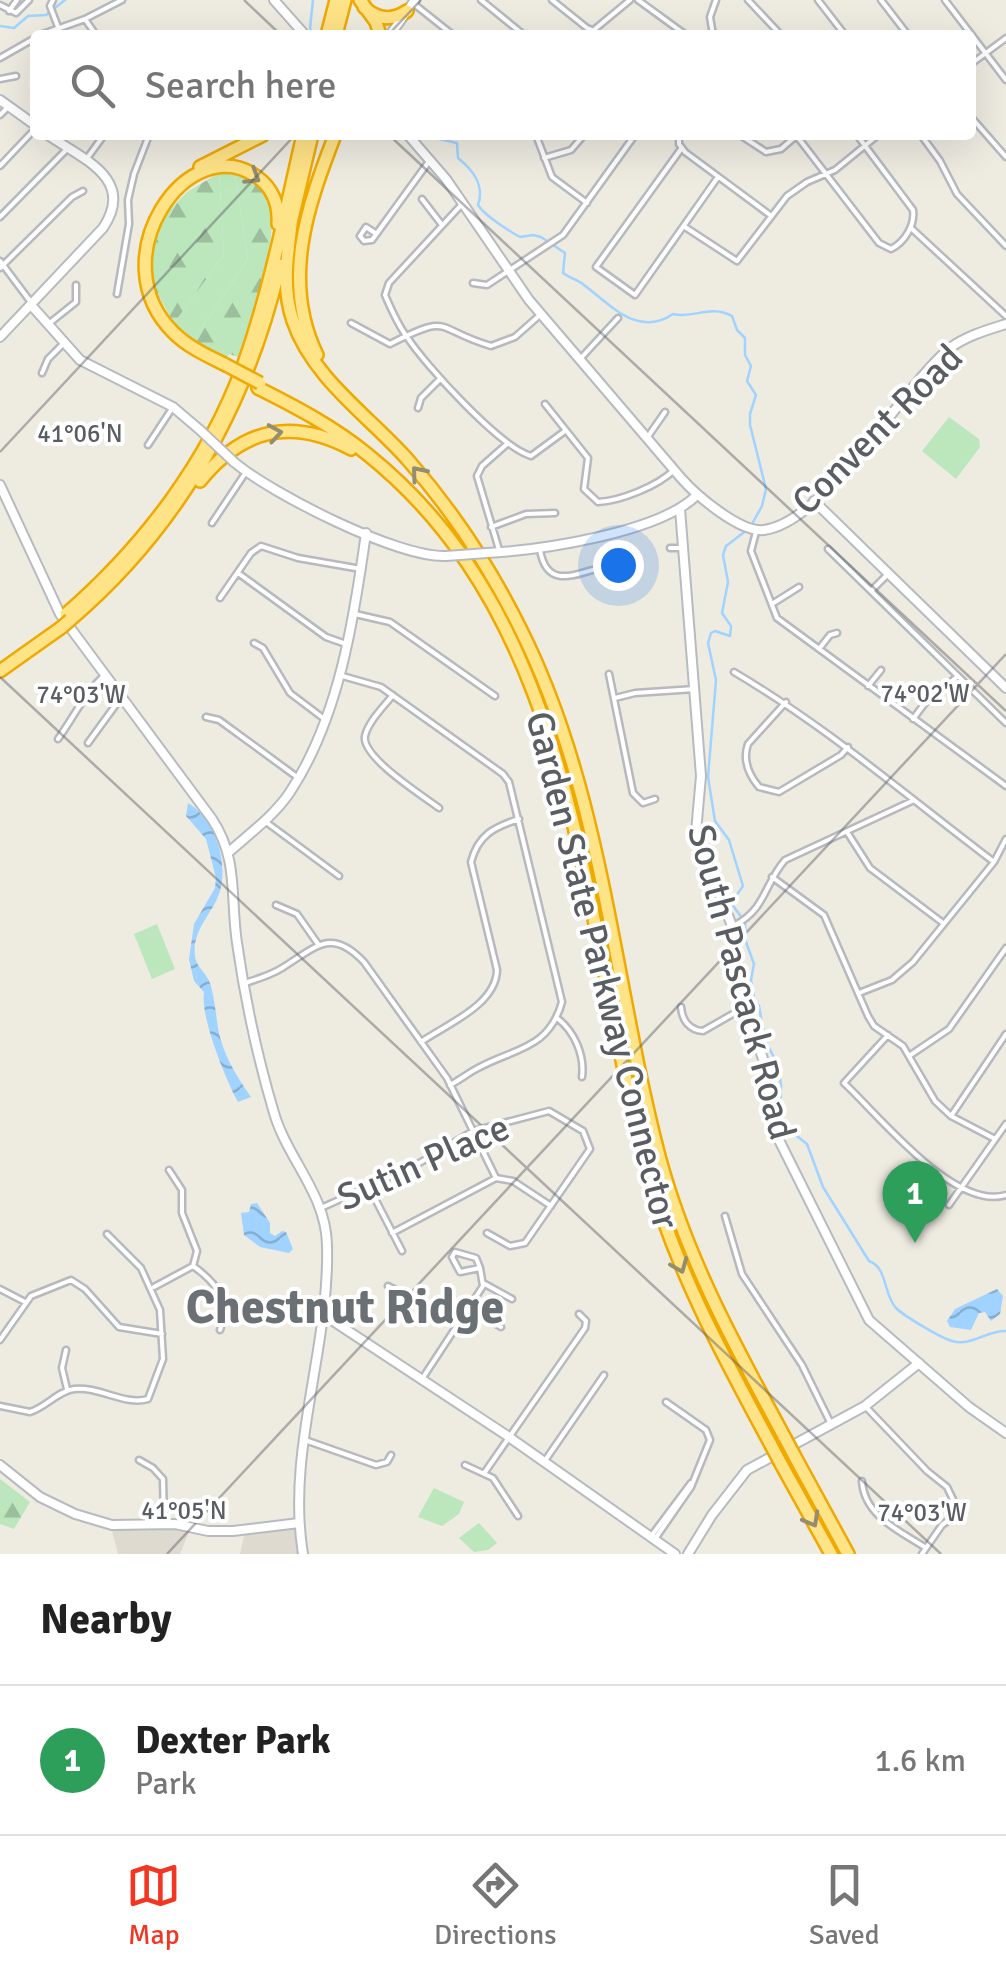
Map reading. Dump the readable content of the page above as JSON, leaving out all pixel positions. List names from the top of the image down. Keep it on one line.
{"streets":{"highway":["Garden State Parkway Connector"],"street":["Convent Road","South Pascack Road","Sutin Place"]},"districts":["Chestnut Ridge"],"page":{"search":"Search here","pins":"1","heading":"Nearby","list":[{"mark":"1","name":"Dexter Park","note":"Park","value":"1.6 km"}],"nav":["Map","Directions","Saved"]},"coordinates":["41°06'N","74°02'W","74°03'W","41°05'N"]}
